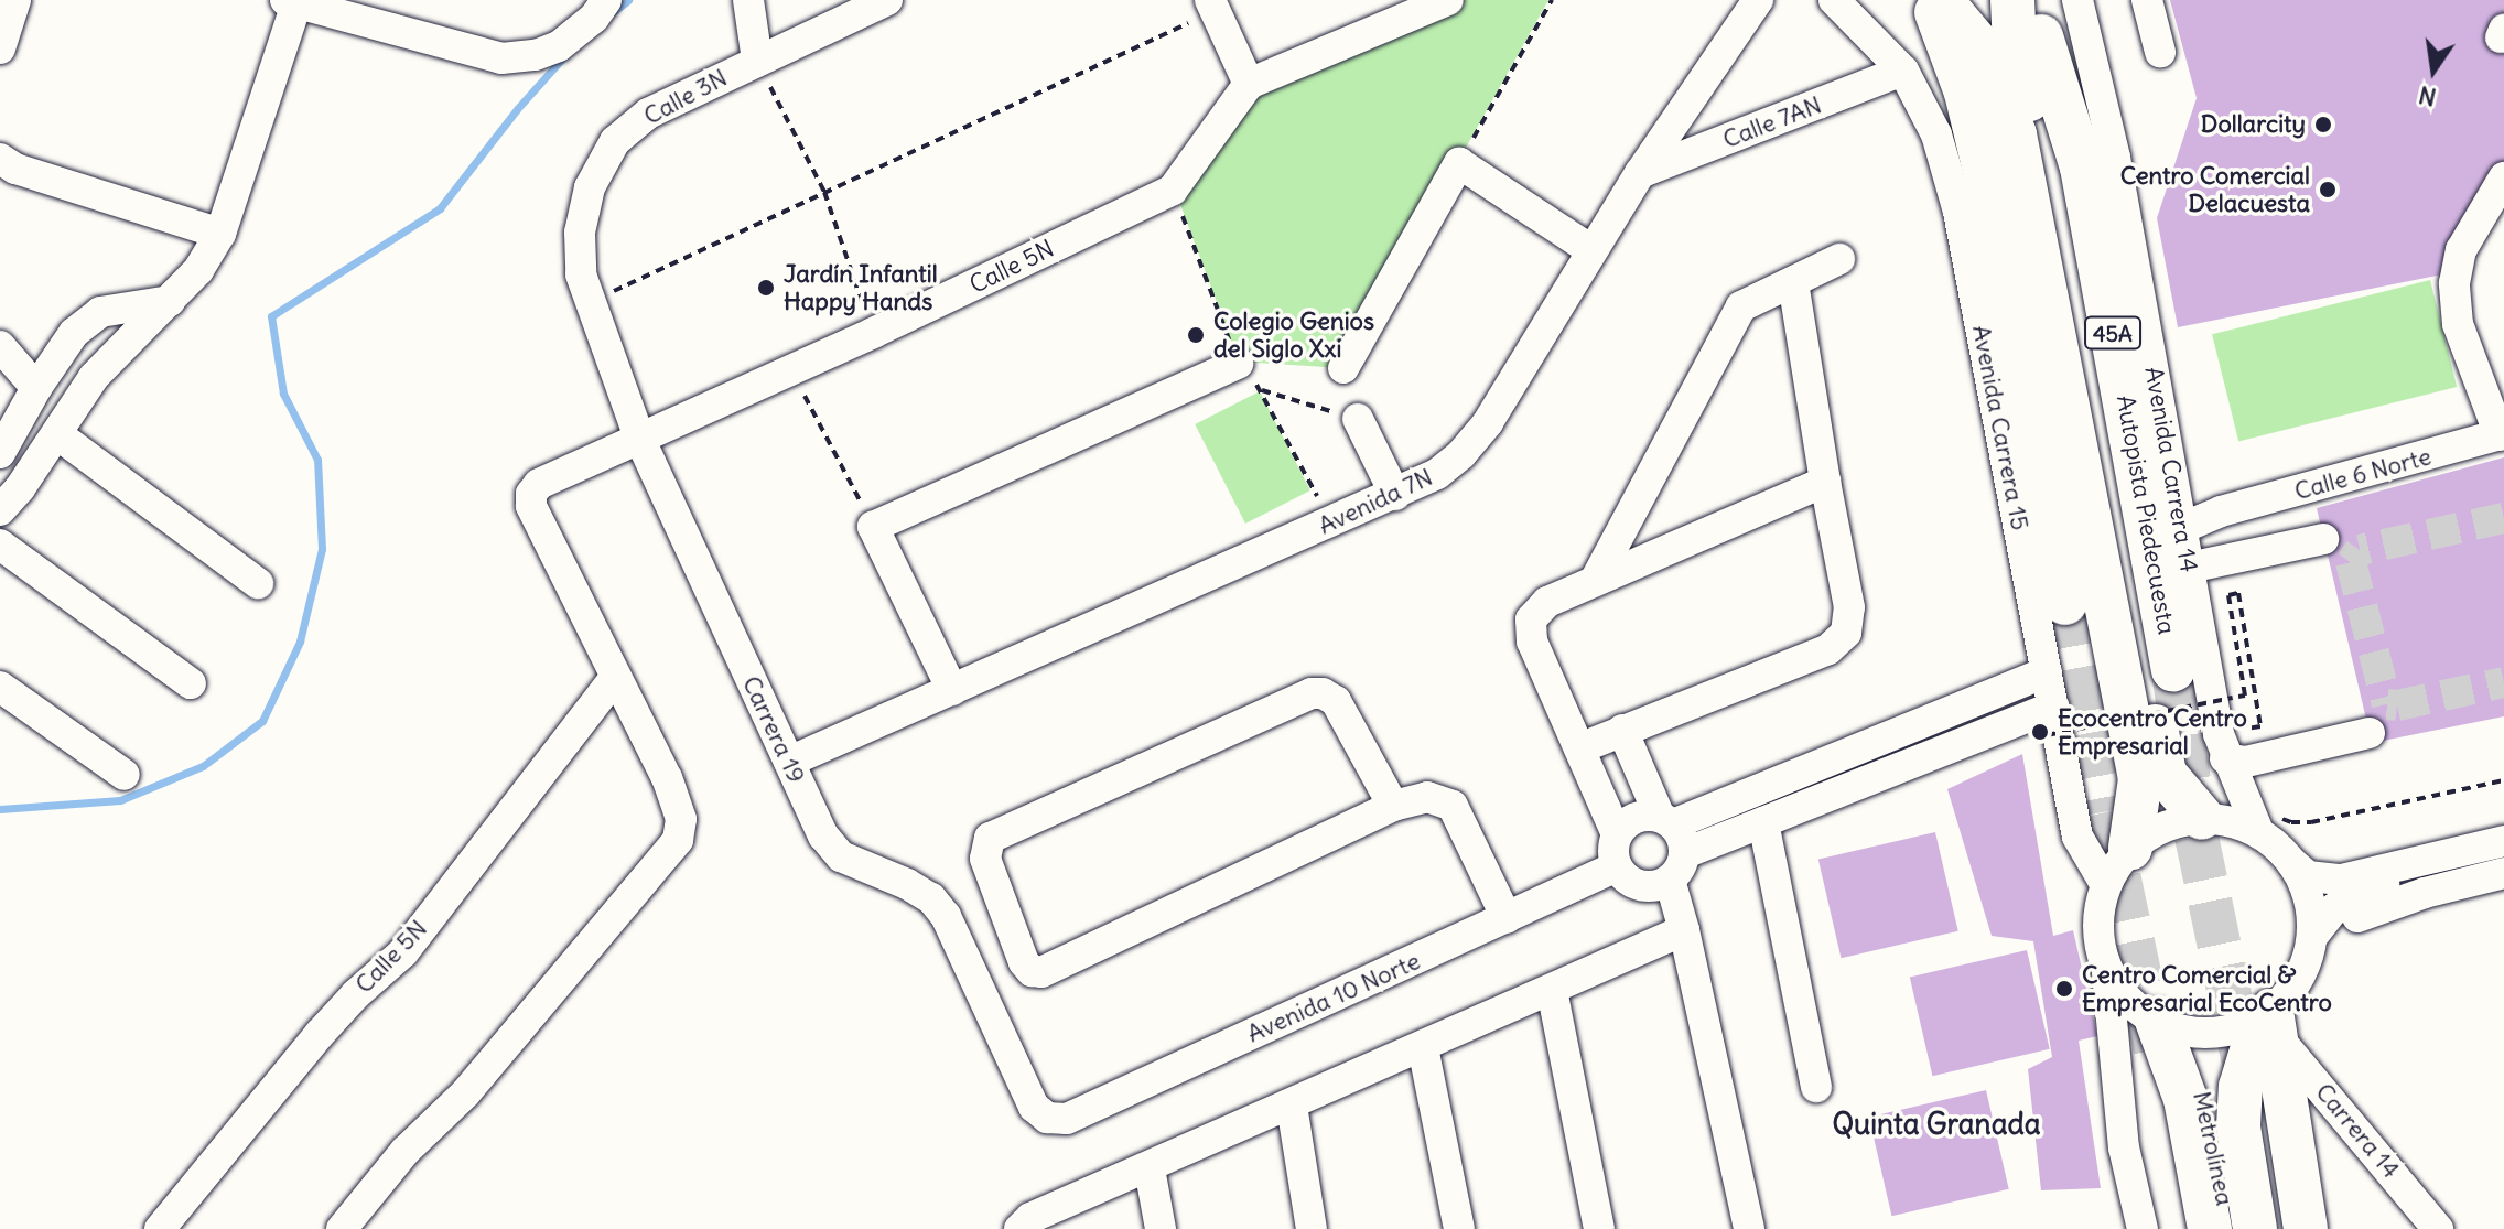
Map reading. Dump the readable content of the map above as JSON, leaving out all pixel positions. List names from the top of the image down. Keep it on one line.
{"streets":{"highway":["45A","Autopista Piedecuesta"],"street":["Calle 3N","Calle 7AN","Calle 5N","Avenida Carrera 15","Avenida Carrera 14","Calle 6 Norte","Avenida 7N","Carrera 19","Avenida 10 Norte","Carrera 14","Metrolínea"]},"crossings":[["Calle 3N","Carrera 19"],["Calle 7AN","Avenida Carrera 15"],["Calle 7AN","Avenida 7N"],["Calle 5N","Carrera 19"],["Avenida Carrera 15","Avenida Carrera 14"],["Avenida Carrera 15","Carrera 14"],["Avenida Carrera 15","Metrolínea"],["Avenida Carrera 14","Calle 6 Norte"],["Avenida Carrera 14","Carrera 14"],["Avenida Carrera 14","Metrolínea"],["Avenida 7N","Carrera 19"],["Carrera 19","Avenida 10 Norte"],["Carrera 14","Metrolínea"]],"districts":["Quinta Granada"],"places":["Dollarcity","Centro Comercial Delacuesta","Jardín Infantil Happy Hands","Colegio Genios del Siglo Xxi","Ecocentro Centro Empresarial","Centro Comercial & Empresarial EcoCentro"],"north":"bottom"}
